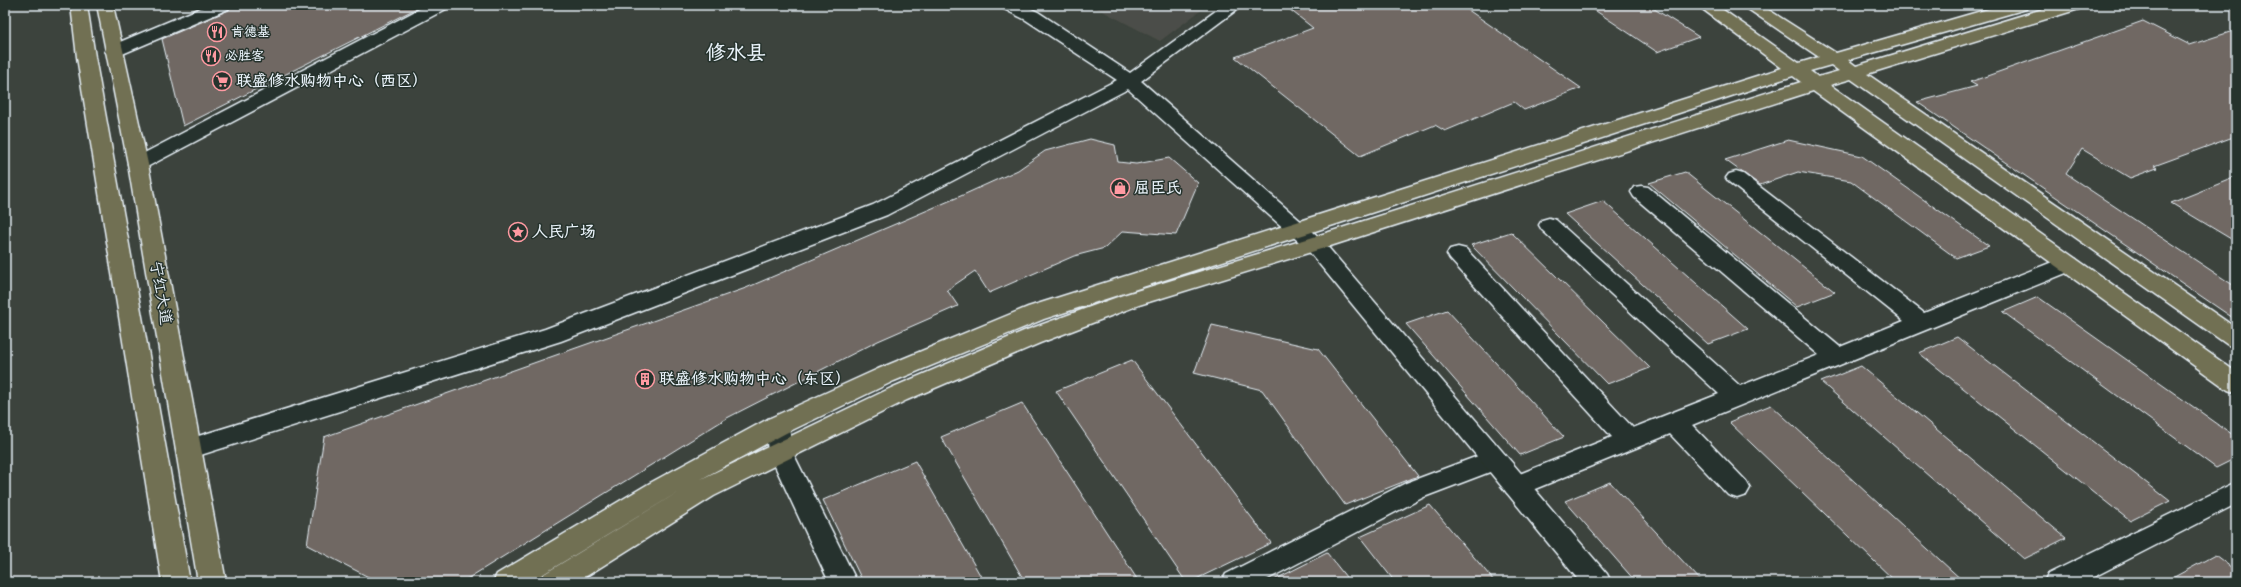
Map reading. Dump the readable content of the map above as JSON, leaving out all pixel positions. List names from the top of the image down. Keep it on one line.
{"streets":{"main road":["宁红大道"]},"districts":["修水县"],"places":{"restaurant":["肯德基","必胜客"],"supermarket":["联盛修水购物中心（西区）"],"shop":["屈臣氏"],"place":["人民广场"],"building":["联盛修水购物中心（东区）"]}}
